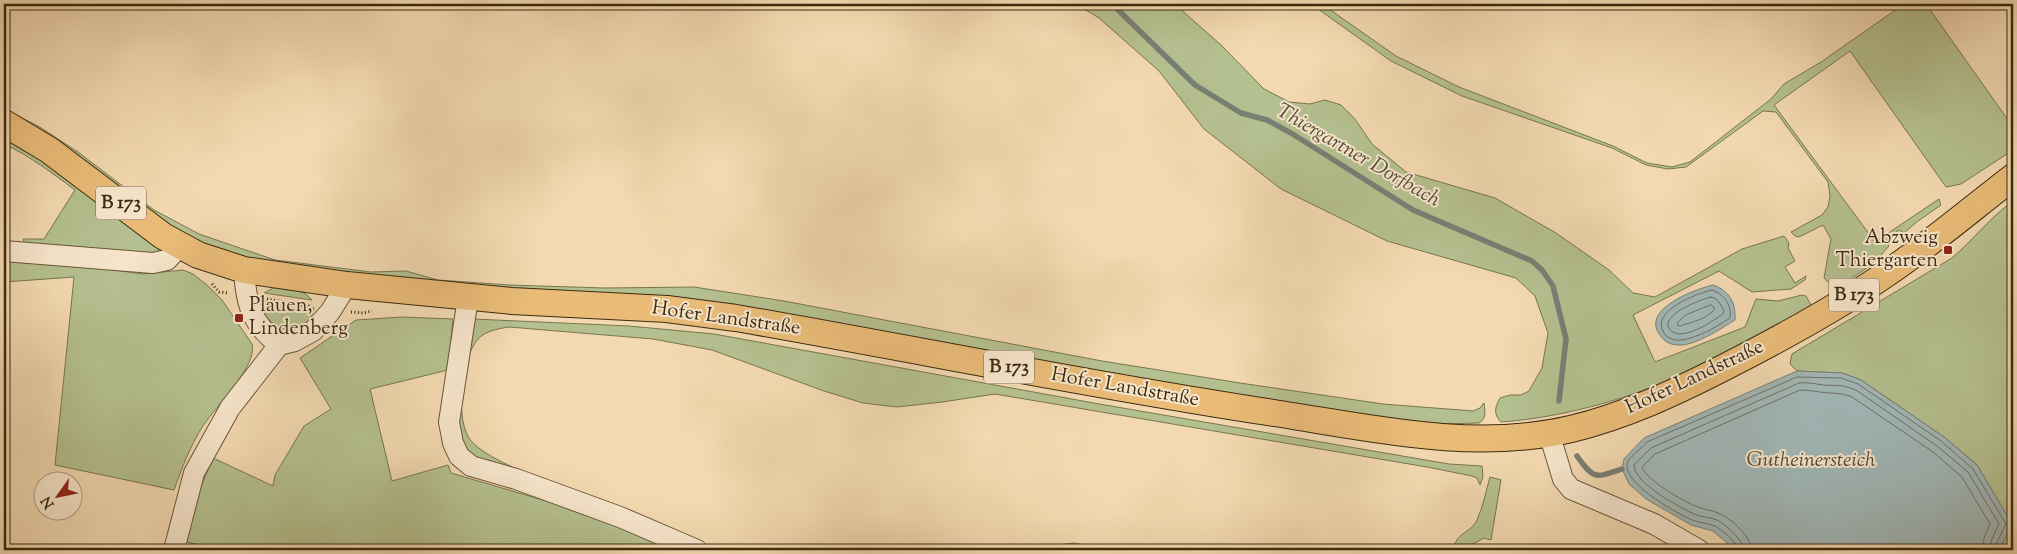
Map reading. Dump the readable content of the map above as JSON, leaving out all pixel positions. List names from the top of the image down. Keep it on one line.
{"streets":{"main road":["B 173","Hofer Landstraße"]},"water":["Thiergartner Dorfbach","Gutheinersteich"],"places":{"transit":["Abzweig Thiergarten","Plauen, Lindenberg"]},"north":"bottom left"}
